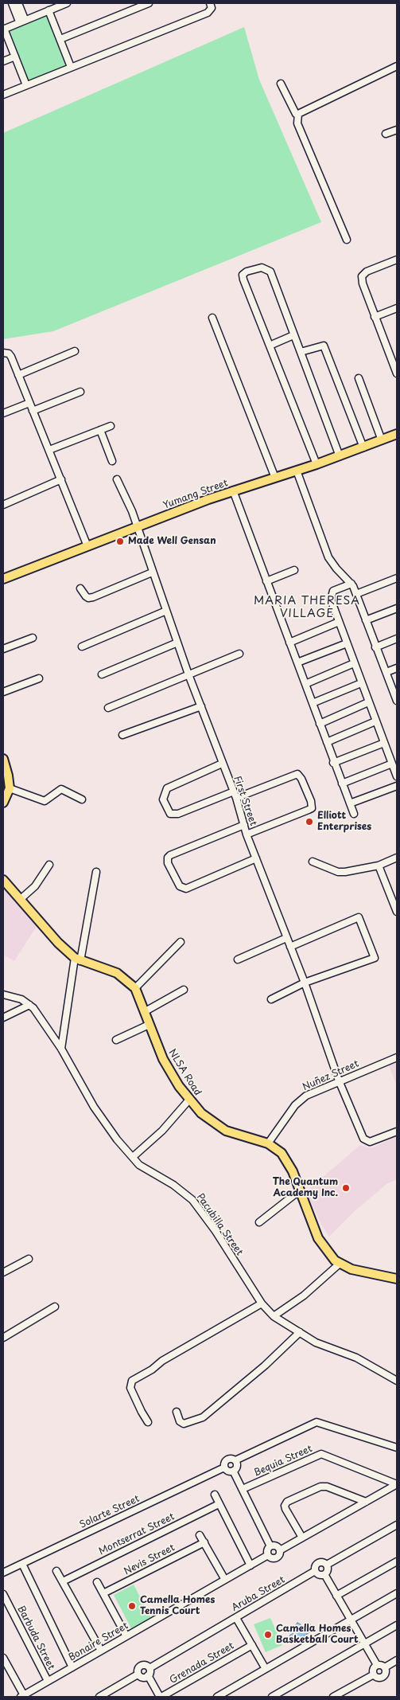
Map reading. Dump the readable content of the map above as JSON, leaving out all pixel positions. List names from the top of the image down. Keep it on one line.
{"streets":{"main road":["Yumang Street","NLSA Road"],"street":["First Street","Nuñez Street","Pacubilla Street","Bequia Street","Solarte Street","Montserrat Street","Nevis Street","Aruba Street","Barbuda Street","Bonaire Street","Grenada Street"]},"crossings":[["Yumang Street","First Street"],["First Street","Nuñez Street"],["NLSA Road","Nuñez Street"],["Barbuda Street","Bonaire Street"]],"districts":["MARIA THERESA VILLAGE"],"places":["Made Well Gensan","Elliott Enterprises","The Quantum Academy Inc.","Camella Homes Tennis Court","Camella Homes Basketball Court"]}
